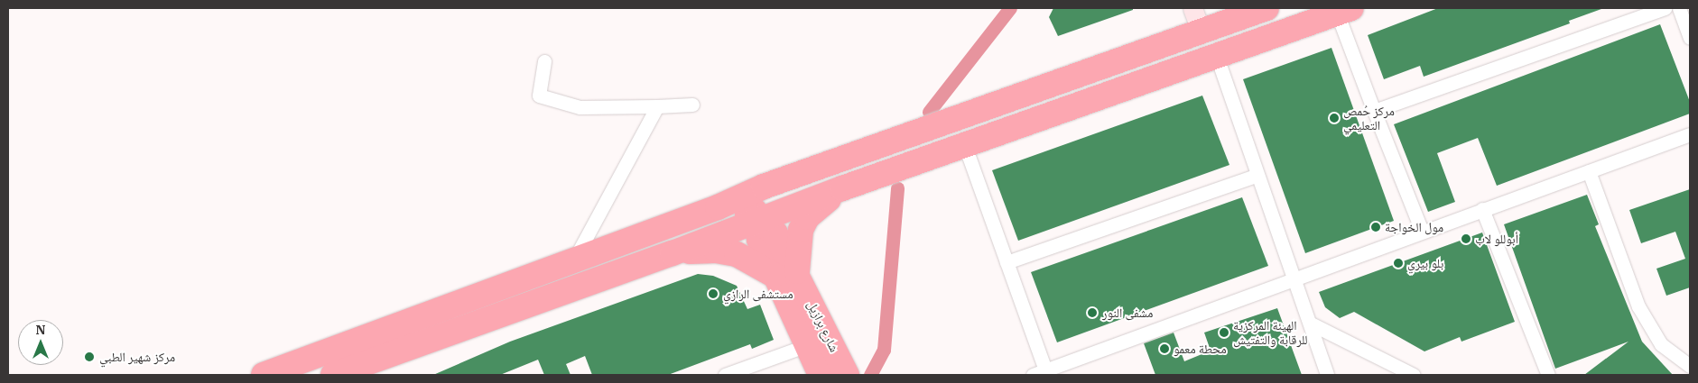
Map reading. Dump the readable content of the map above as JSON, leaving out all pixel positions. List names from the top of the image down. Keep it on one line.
{"streets":{"highway":["شارع برازيل"]},"places":["مركز حُمص التعليمي","مول الخواجة","أبوللو لاب","بلو بيري","مستشفى الرازي","مشفى النور","الهيئة المركزية للرقابة والتفتيش","محطة معمو","مركز شهير الطبي"],"north":"top"}
